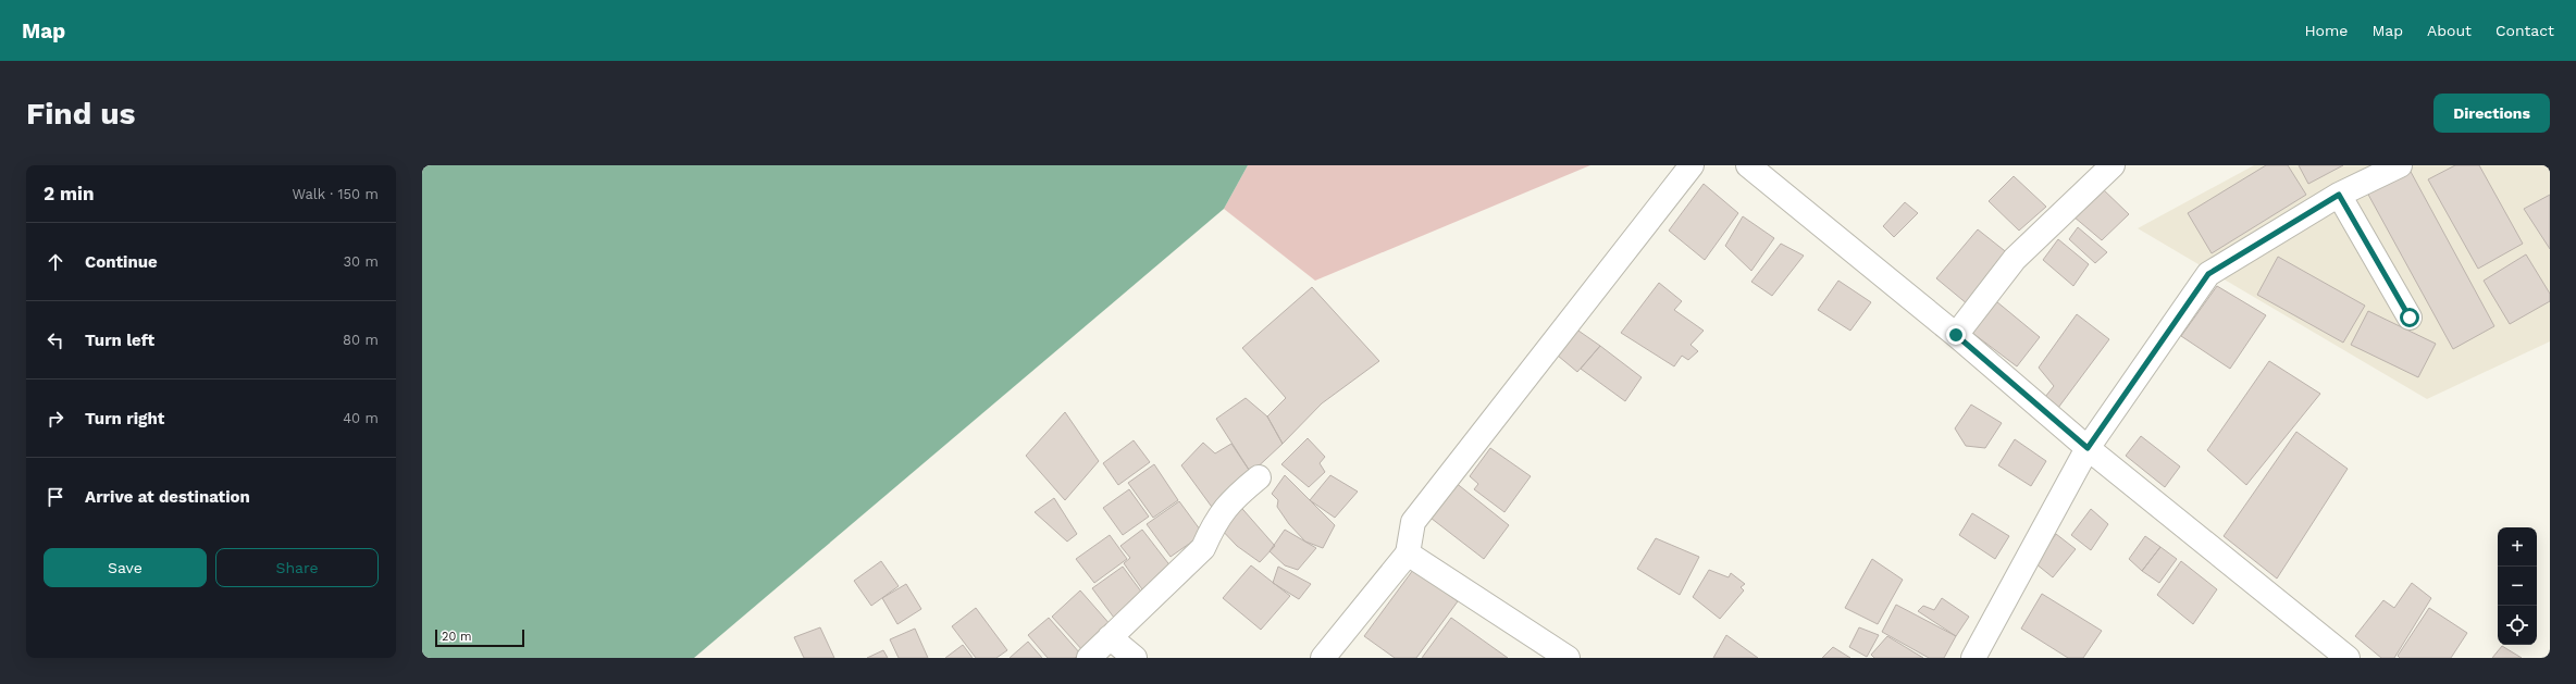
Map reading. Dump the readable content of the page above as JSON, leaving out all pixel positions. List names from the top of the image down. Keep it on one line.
{"scale_bar":"20 m","page":{"header":"Map","nav":["Home","Map","About","Contact"],"buttons":["Directions",["Save","Share"]],"title":"Find us","heading":["2 min","Walk · 150 m"],"list":[["Continue","30 m"],["Turn left","80 m"],["Turn right","40 m"],"Arrive at destination"],"map_buttons":["+","−"],"scale":"20 m"}}
